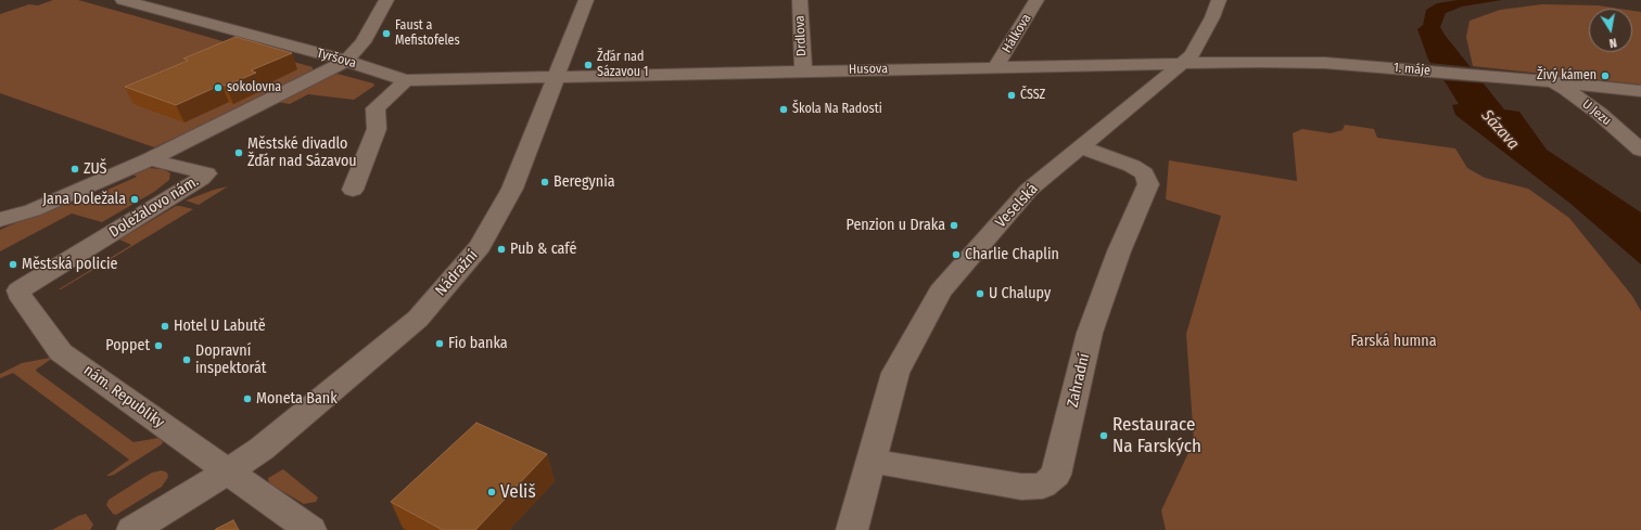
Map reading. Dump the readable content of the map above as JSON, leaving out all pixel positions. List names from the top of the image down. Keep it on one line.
{"streets":{"street":["Hálkova","Drdlova","Tyršova","Husova","1. máje","U Jezu","Veselská","Doležalovo nám.","Nádražní","Zahradní","nám. Republiky"]},"crossings":[["Hálkova","Husova"],["Drdlova","Husova"],["Tyršova","Husova"],["Tyršova","Nádražní"],["Husova","1. máje"],["Husova","Veselská"],["Husova","Nádražní"],["1. máje","U Jezu"],["1. máje","Veselská"],["Veselská","Zahradní"],["Doležalovo nám.","nám. Republiky"],["Nádražní","nám. Republiky"]],"water":["Sázava"],"parks":["Farská humna"],"places":["Faust a Mefistofeles","Žďár nad Sázavou 1","Živý kámen","sokolovna","ČSSZ","Škola Na Radosti","Městské divadlo Žďár nad Sázavou","ZUŠ","Beregynia","Jana Doležala","Penzion u Draka","Pub & café","Charlie Chaplin","Městská policie","U Chalupy","Hotel U Labutě","Fio banka","Poppet","Dopravní inspektorát","Moneta Bank","Restaurace Na Farských","Veliš"],"north":"bottom"}
